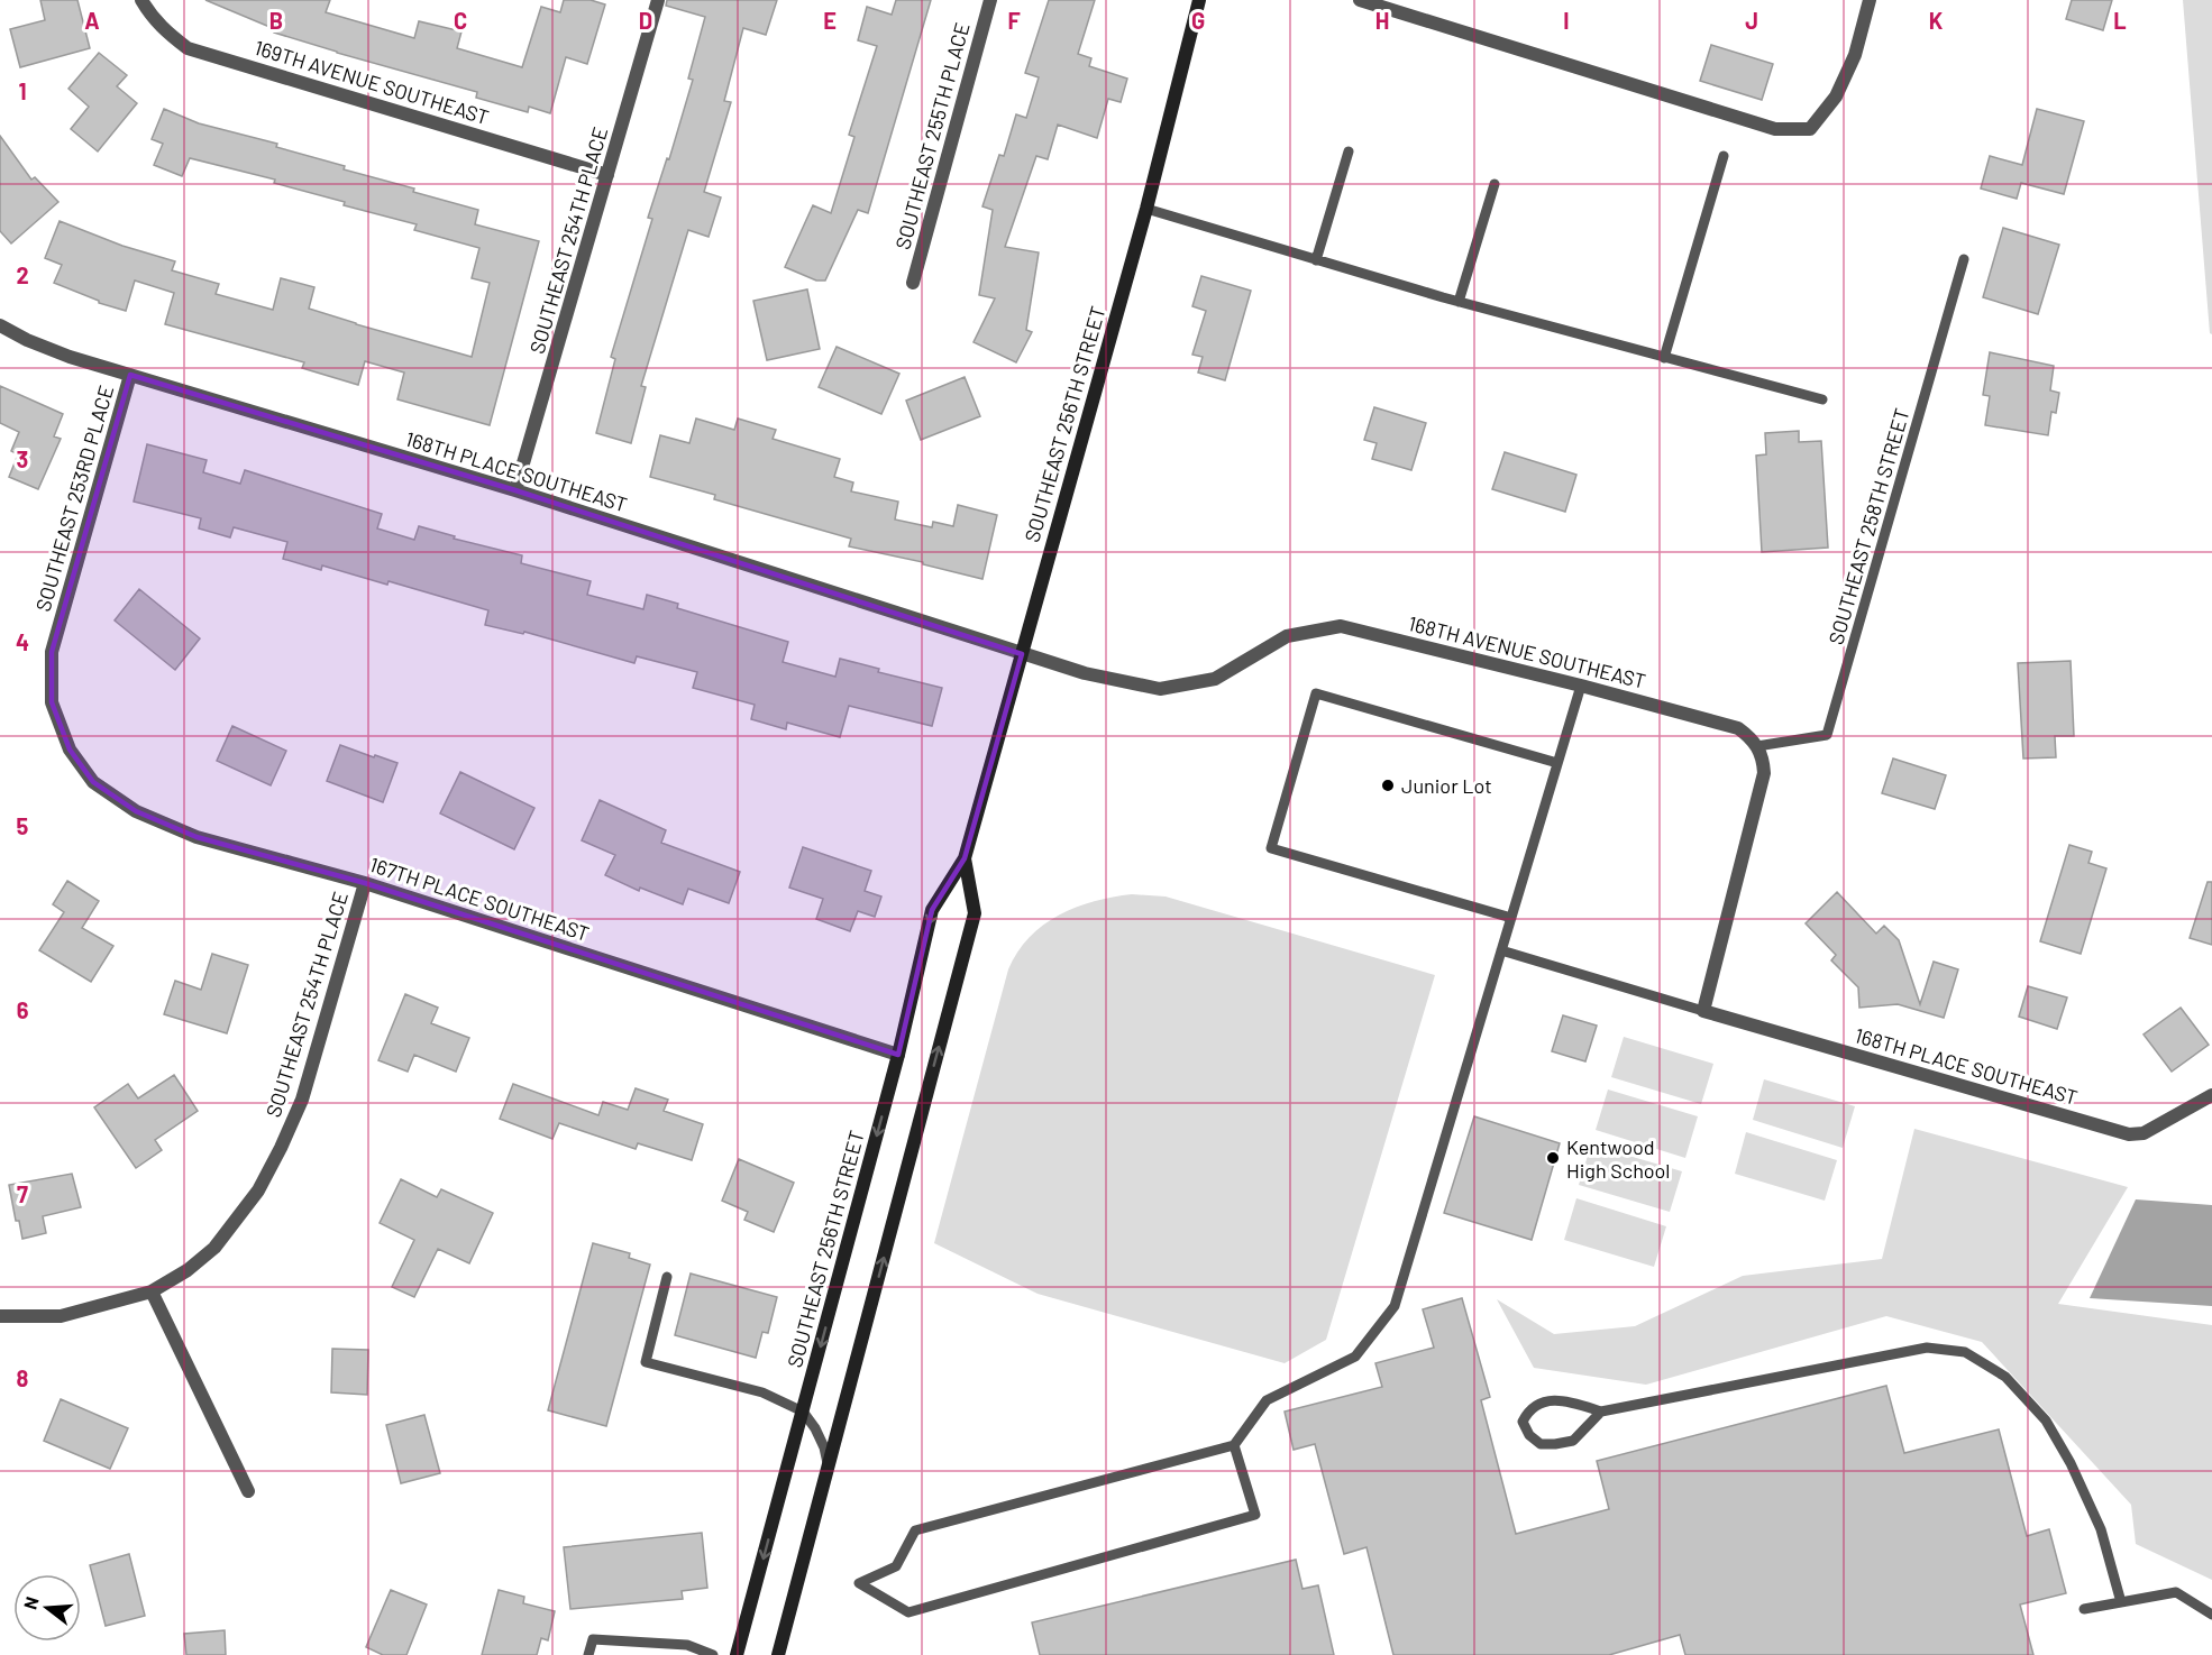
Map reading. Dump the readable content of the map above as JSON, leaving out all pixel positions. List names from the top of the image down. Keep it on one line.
{"streets":{"main road":["SOUTHEAST 256TH STREET"],"street":["169TH AVENUE SOUTHEAST","SOUTHEAST 255TH PLACE","SOUTHEAST 254TH PLACE","168TH PLACE SOUTHEAST","SOUTHEAST 253RD PLACE","168TH AVENUE SOUTHEAST","167TH PLACE SOUTHEAST"],"lane":["SOUTHEAST 258TH STREET"]},"crossings":[["169TH AVENUE SOUTHEAST","SOUTHEAST 254TH PLACE"],["SOUTHEAST 254TH PLACE","168TH PLACE SOUTHEAST"],["SOUTHEAST 254TH PLACE","167TH PLACE SOUTHEAST"],["SOUTHEAST 256TH STREET","168TH PLACE SOUTHEAST"],["SOUTHEAST 256TH STREET","168TH AVENUE SOUTHEAST"],["SOUTHEAST 256TH STREET","167TH PLACE SOUTHEAST"],["168TH PLACE SOUTHEAST","SOUTHEAST 253RD PLACE"],["168TH PLACE SOUTHEAST","168TH AVENUE SOUTHEAST"],["SOUTHEAST 253RD PLACE","167TH PLACE SOUTHEAST"],["SOUTHEAST 258TH STREET","168TH AVENUE SOUTHEAST"]],"places":["Junior Lot","Kentwood High School"],"north":"left","grid":{"columns":["A","B","C","D","E","F","G","H","I","J","K","L"],"rows":["1","2","3","4","5","6","7","8"]}}
